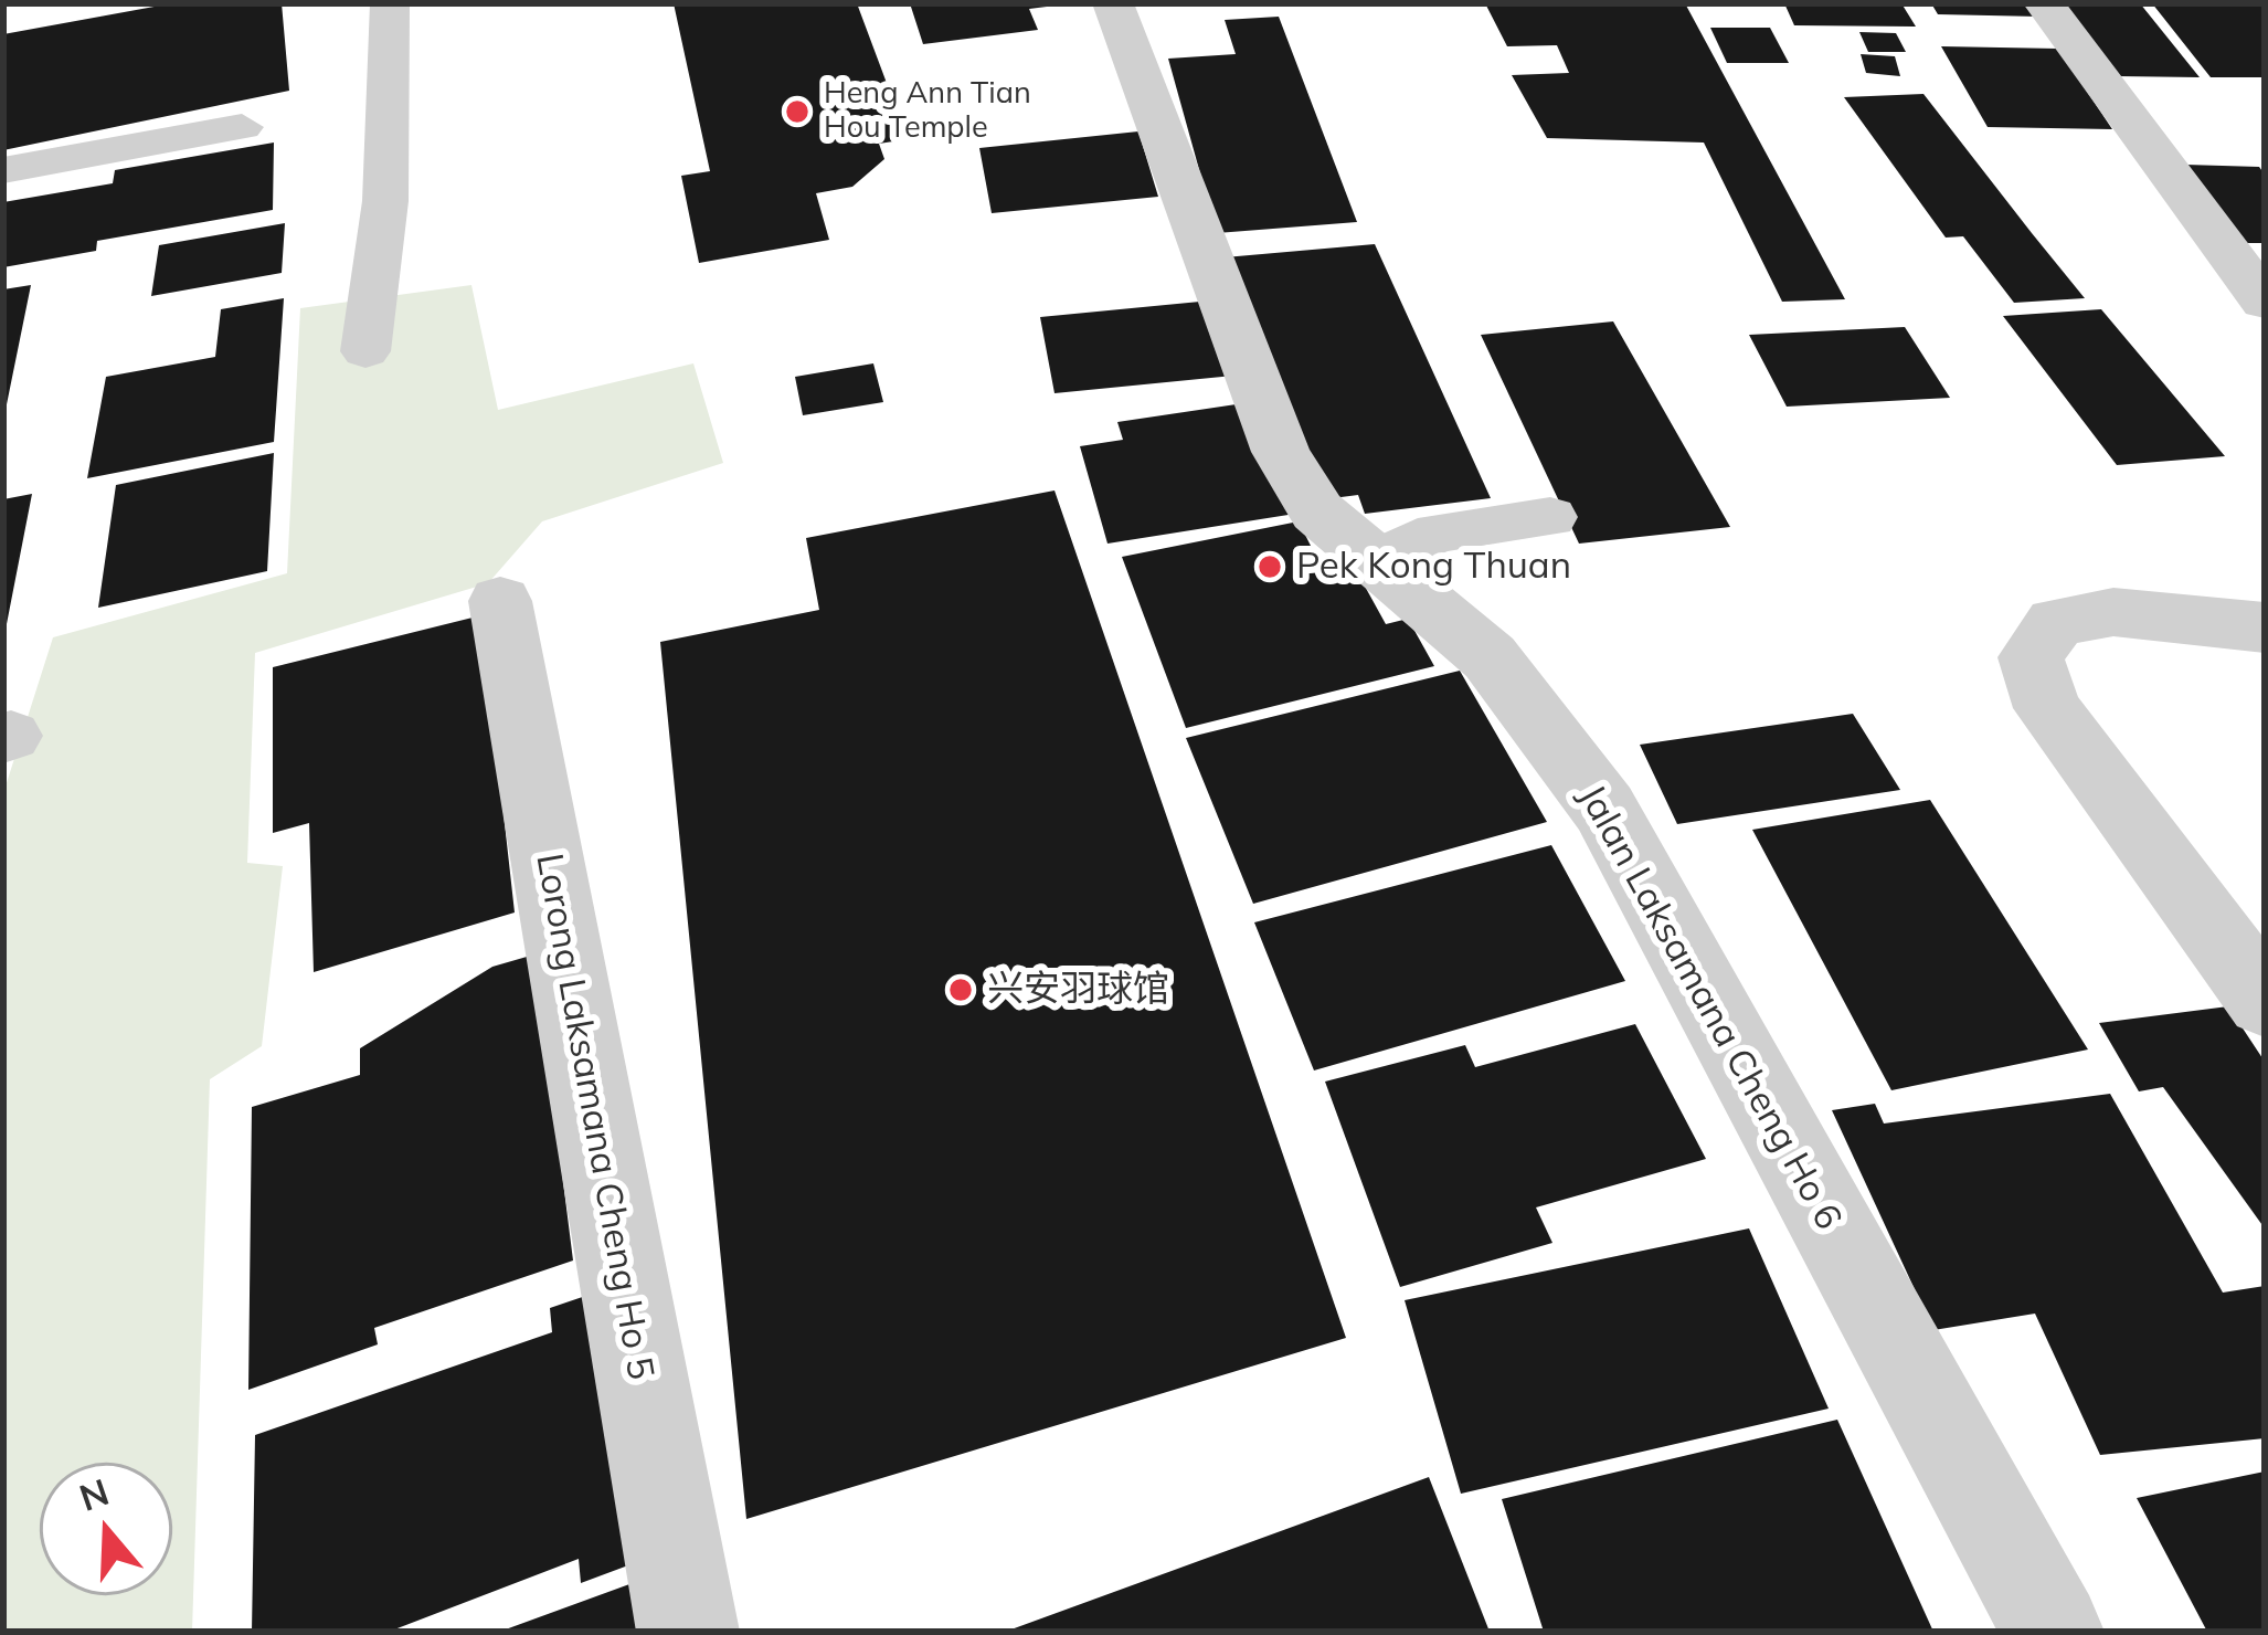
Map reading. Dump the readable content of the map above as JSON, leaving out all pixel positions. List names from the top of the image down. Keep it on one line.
{"streets":{"street":["Jalan Laksamana Cheng Ho 6","Lorong Laksamana Cheng Ho 5"]},"places":["Heng Ann Tian Hou Temple","Pek Kong Thuan","兴安羽球馆"],"north":"top"}
